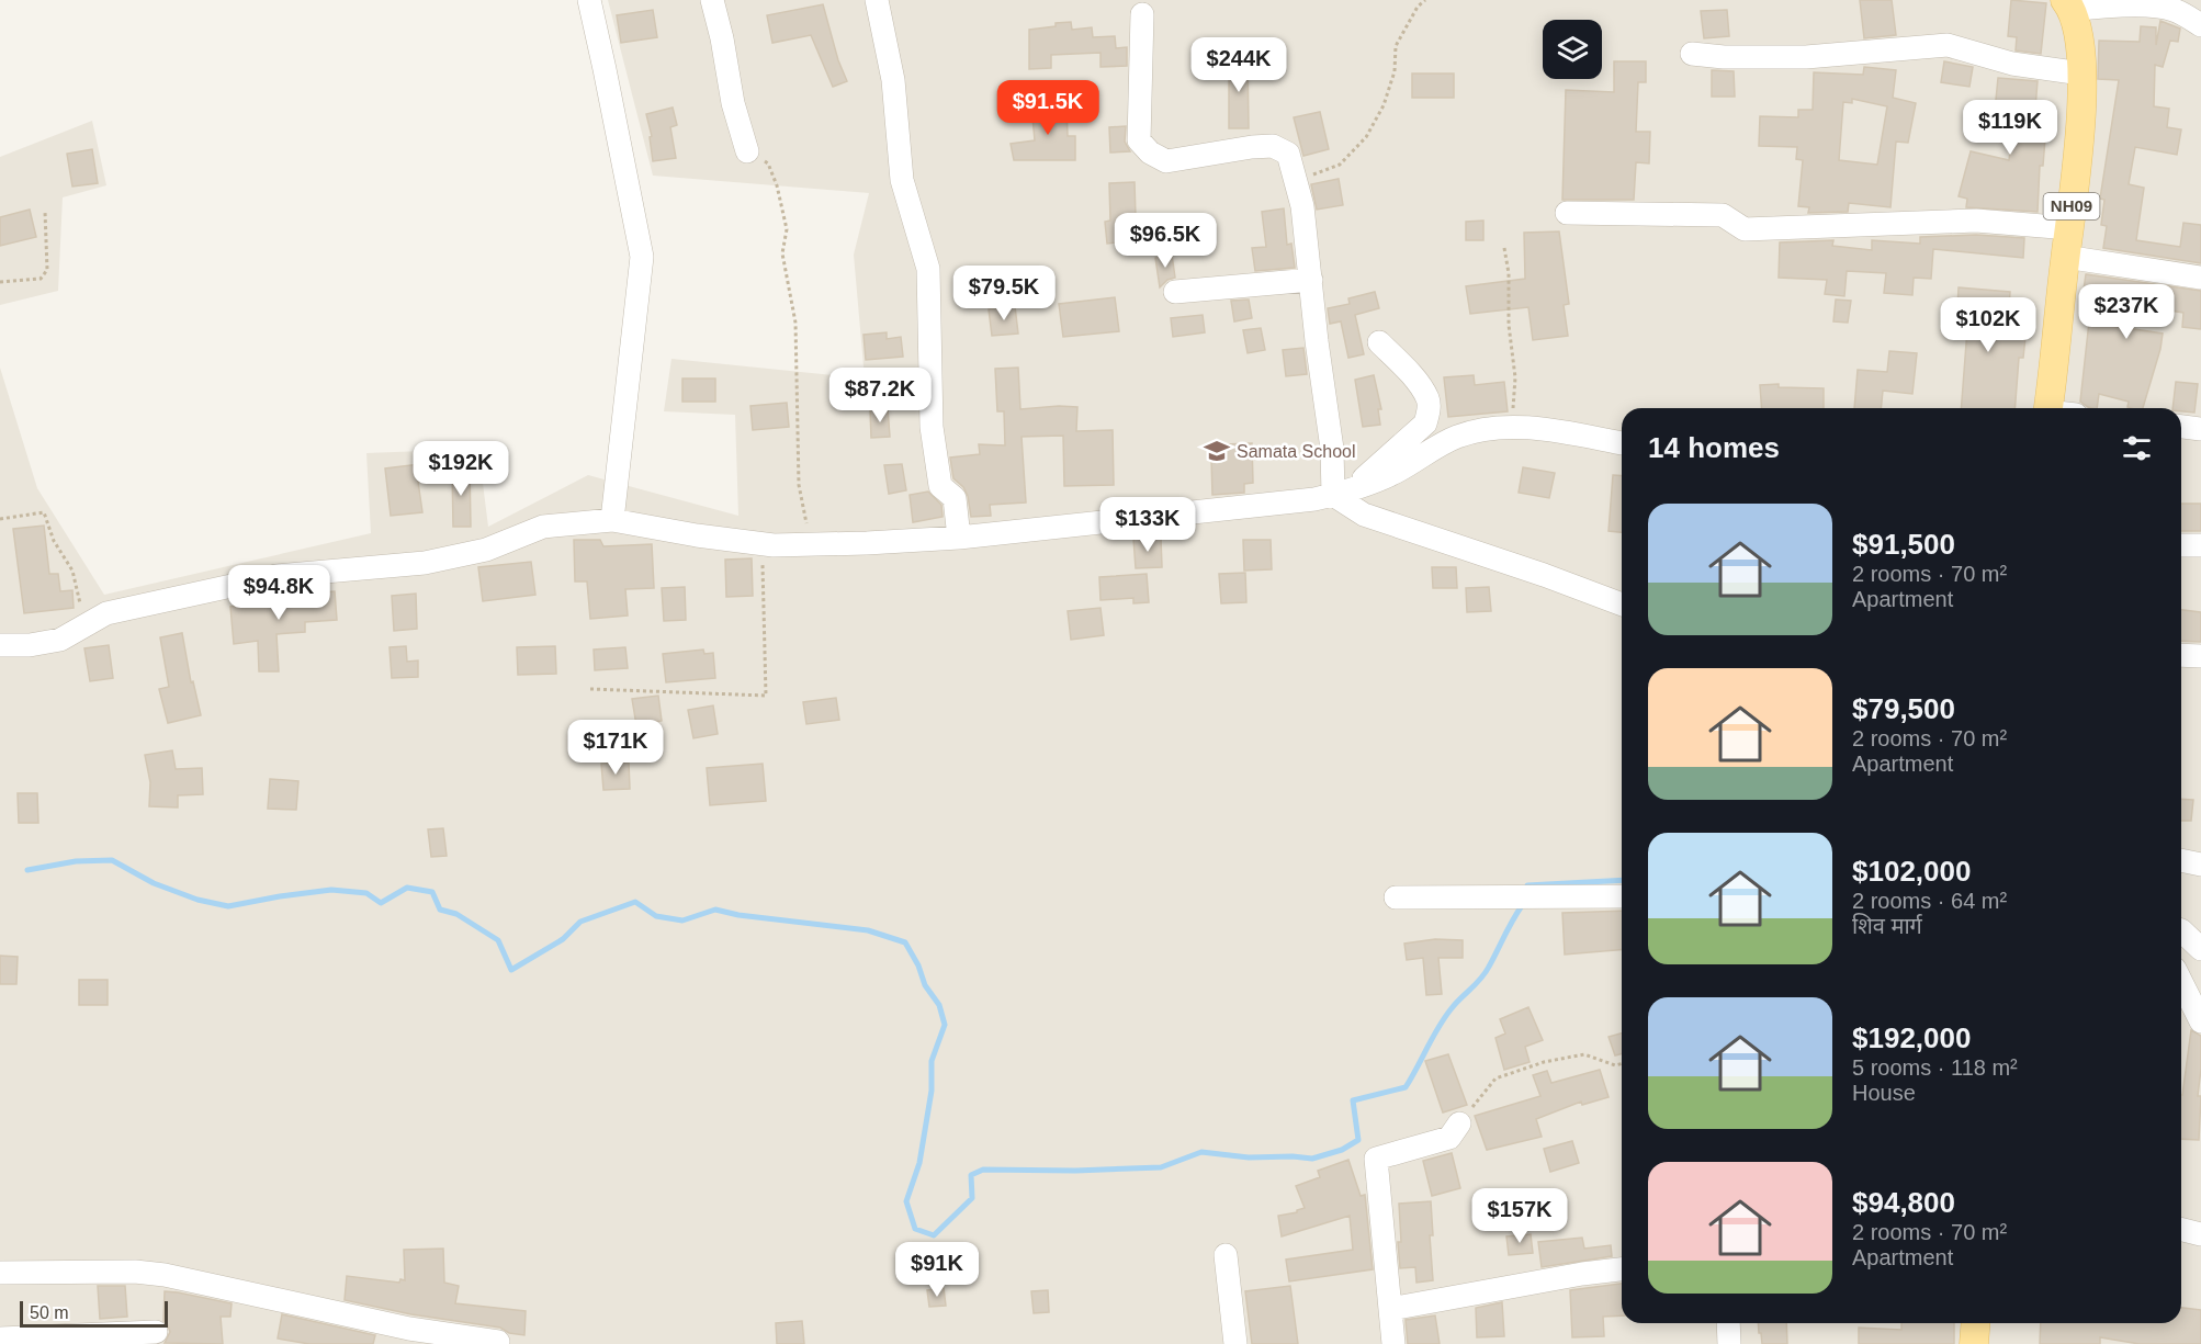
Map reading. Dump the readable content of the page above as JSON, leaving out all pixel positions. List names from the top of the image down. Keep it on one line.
{"streets":{"main road":["NH09"]},"places":{"school or university":["Samata School"]},"scale_bar":"50 m","page":{"price":["$244K","$91.5K","$119K","$96.5K","$79.5K","$237K","$102K","$87.2K","$192K","$133K","$94.8K","$171K","$157K","$91K"],"heading":"14 homes","list":[{"name":"$91,500","note":"2 rooms · 70 m² · Apartment"},{"name":"$79,500","note":"2 rooms · 70 m² · Apartment"},{"name":"$102,000","note":"2 rooms · 64 m² · शिव मार्ग"},{"name":"$192,000","note":"5 rooms · 118 m² · House"},{"name":"$94,800","note":"2 rooms · 70 m² · Apartment"}],"scale":"50 m"}}
